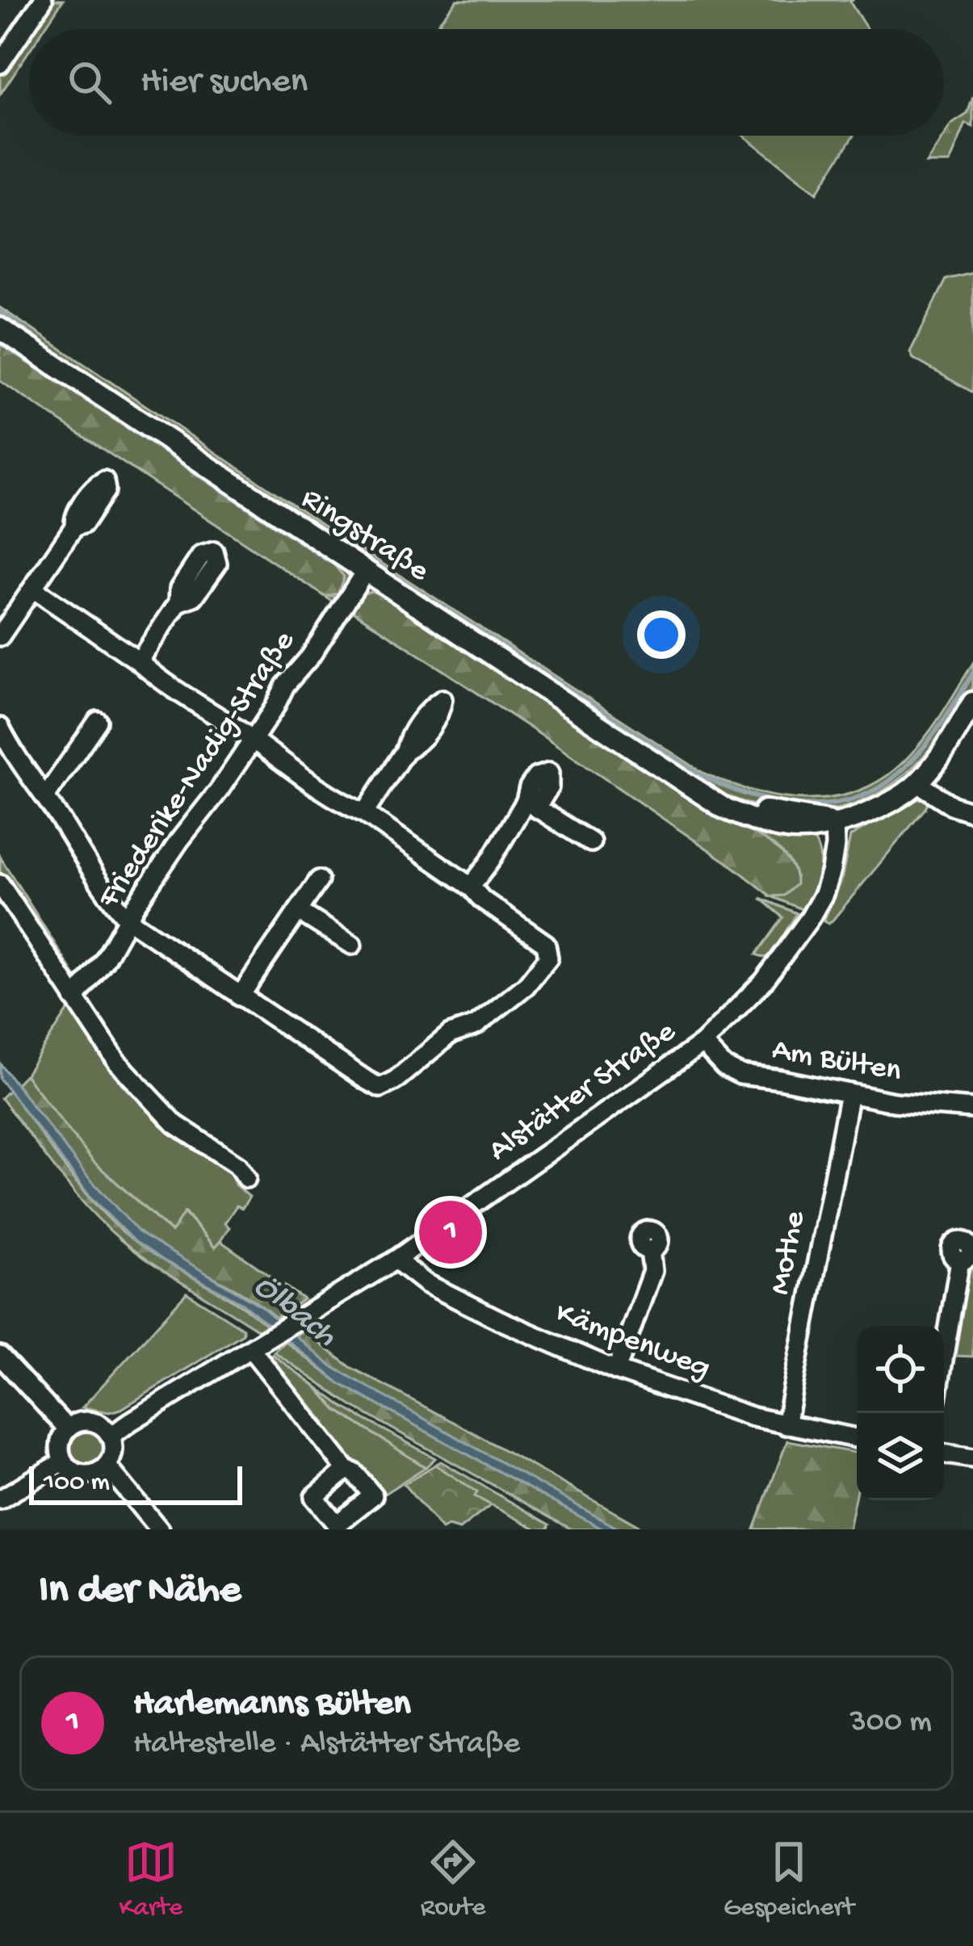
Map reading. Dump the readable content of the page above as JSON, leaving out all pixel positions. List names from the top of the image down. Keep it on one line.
{"streets":{"main road":["Ringstraße"],"street":["Friederike-Nadig-Straße","Am Bülten","Alstätter Straße","Mothe","Kämpenweg"]},"crossings":[["Ringstraße","Friederike-Nadig-Straße"],["Ringstraße","Alstätter Straße"],["Am Bülten","Alstätter Straße"],["Am Bülten","Mothe"],["Alstätter Straße","Kämpenweg"],["Mothe","Kämpenweg"]],"water":["Ölbach"],"scale_bar":"100 m","page":{"search":"Hier suchen","pins":"1","scale":"100 m","heading":"In der Nähe","list":[{"mark":"1","name":"Harlemanns Bülten","note":"Haltestelle · Alstätter Straße","value":"300 m"}],"nav":["Karte","Route","Gespeichert"]}}
